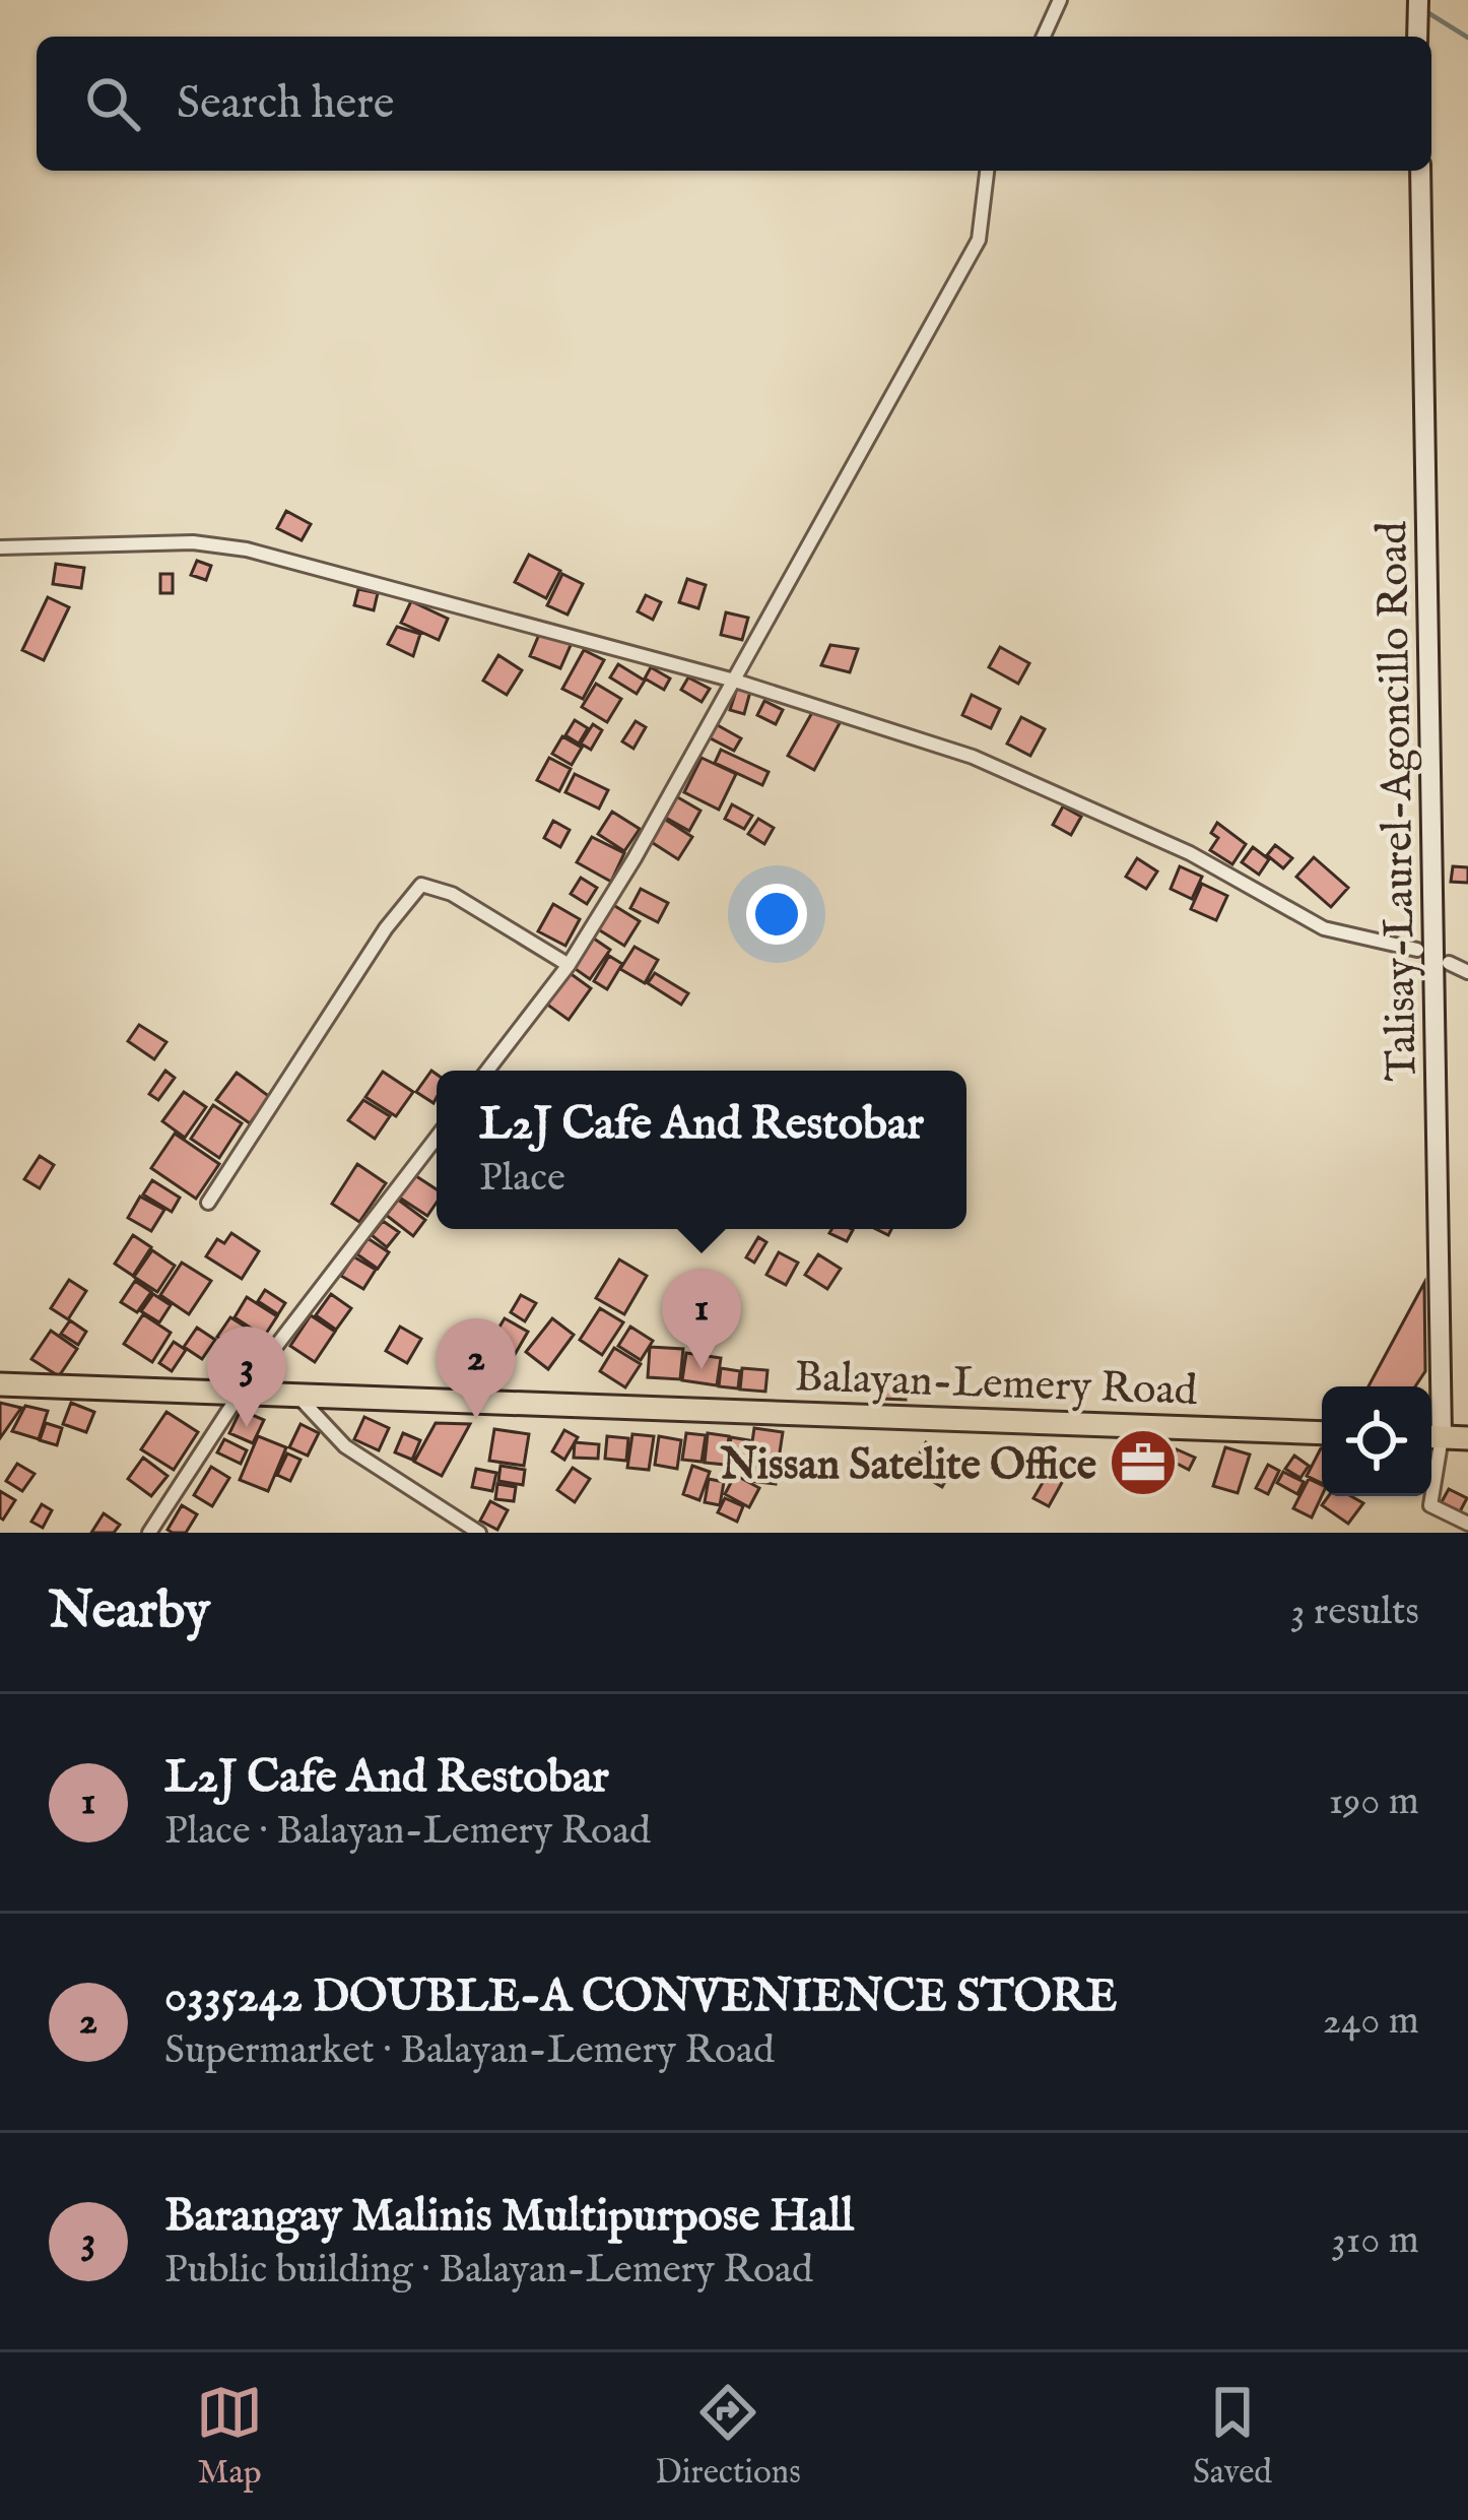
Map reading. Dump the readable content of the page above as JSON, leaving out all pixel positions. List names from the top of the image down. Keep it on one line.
{"streets":{"main road":["Talisay-Laurel-Agoncillo Road","Balayan-Lemery Road"]},"places":{"office":["Nissan Satelite Office"]},"page":{"search":"Search here","popup":["L2J Cafe And Restobar","Place"],"pins":["1","2","3"],"heading":["Nearby","3 results"],"list":[{"mark":"1","name":"L2J Cafe And Restobar","note":"Place · Balayan-Lemery Road","value":"190 m"},{"mark":"2","name":"0335242 DOUBLE-A CONVENIENCE STORE","note":"Supermarket · Balayan-Lemery Road","value":"240 m"},{"mark":"3","name":"Barangay Malinis Multipurpose Hall","note":"Public building · Balayan-Lemery Road","value":"310 m"}],"nav":["Map","Directions","Saved"]}}
